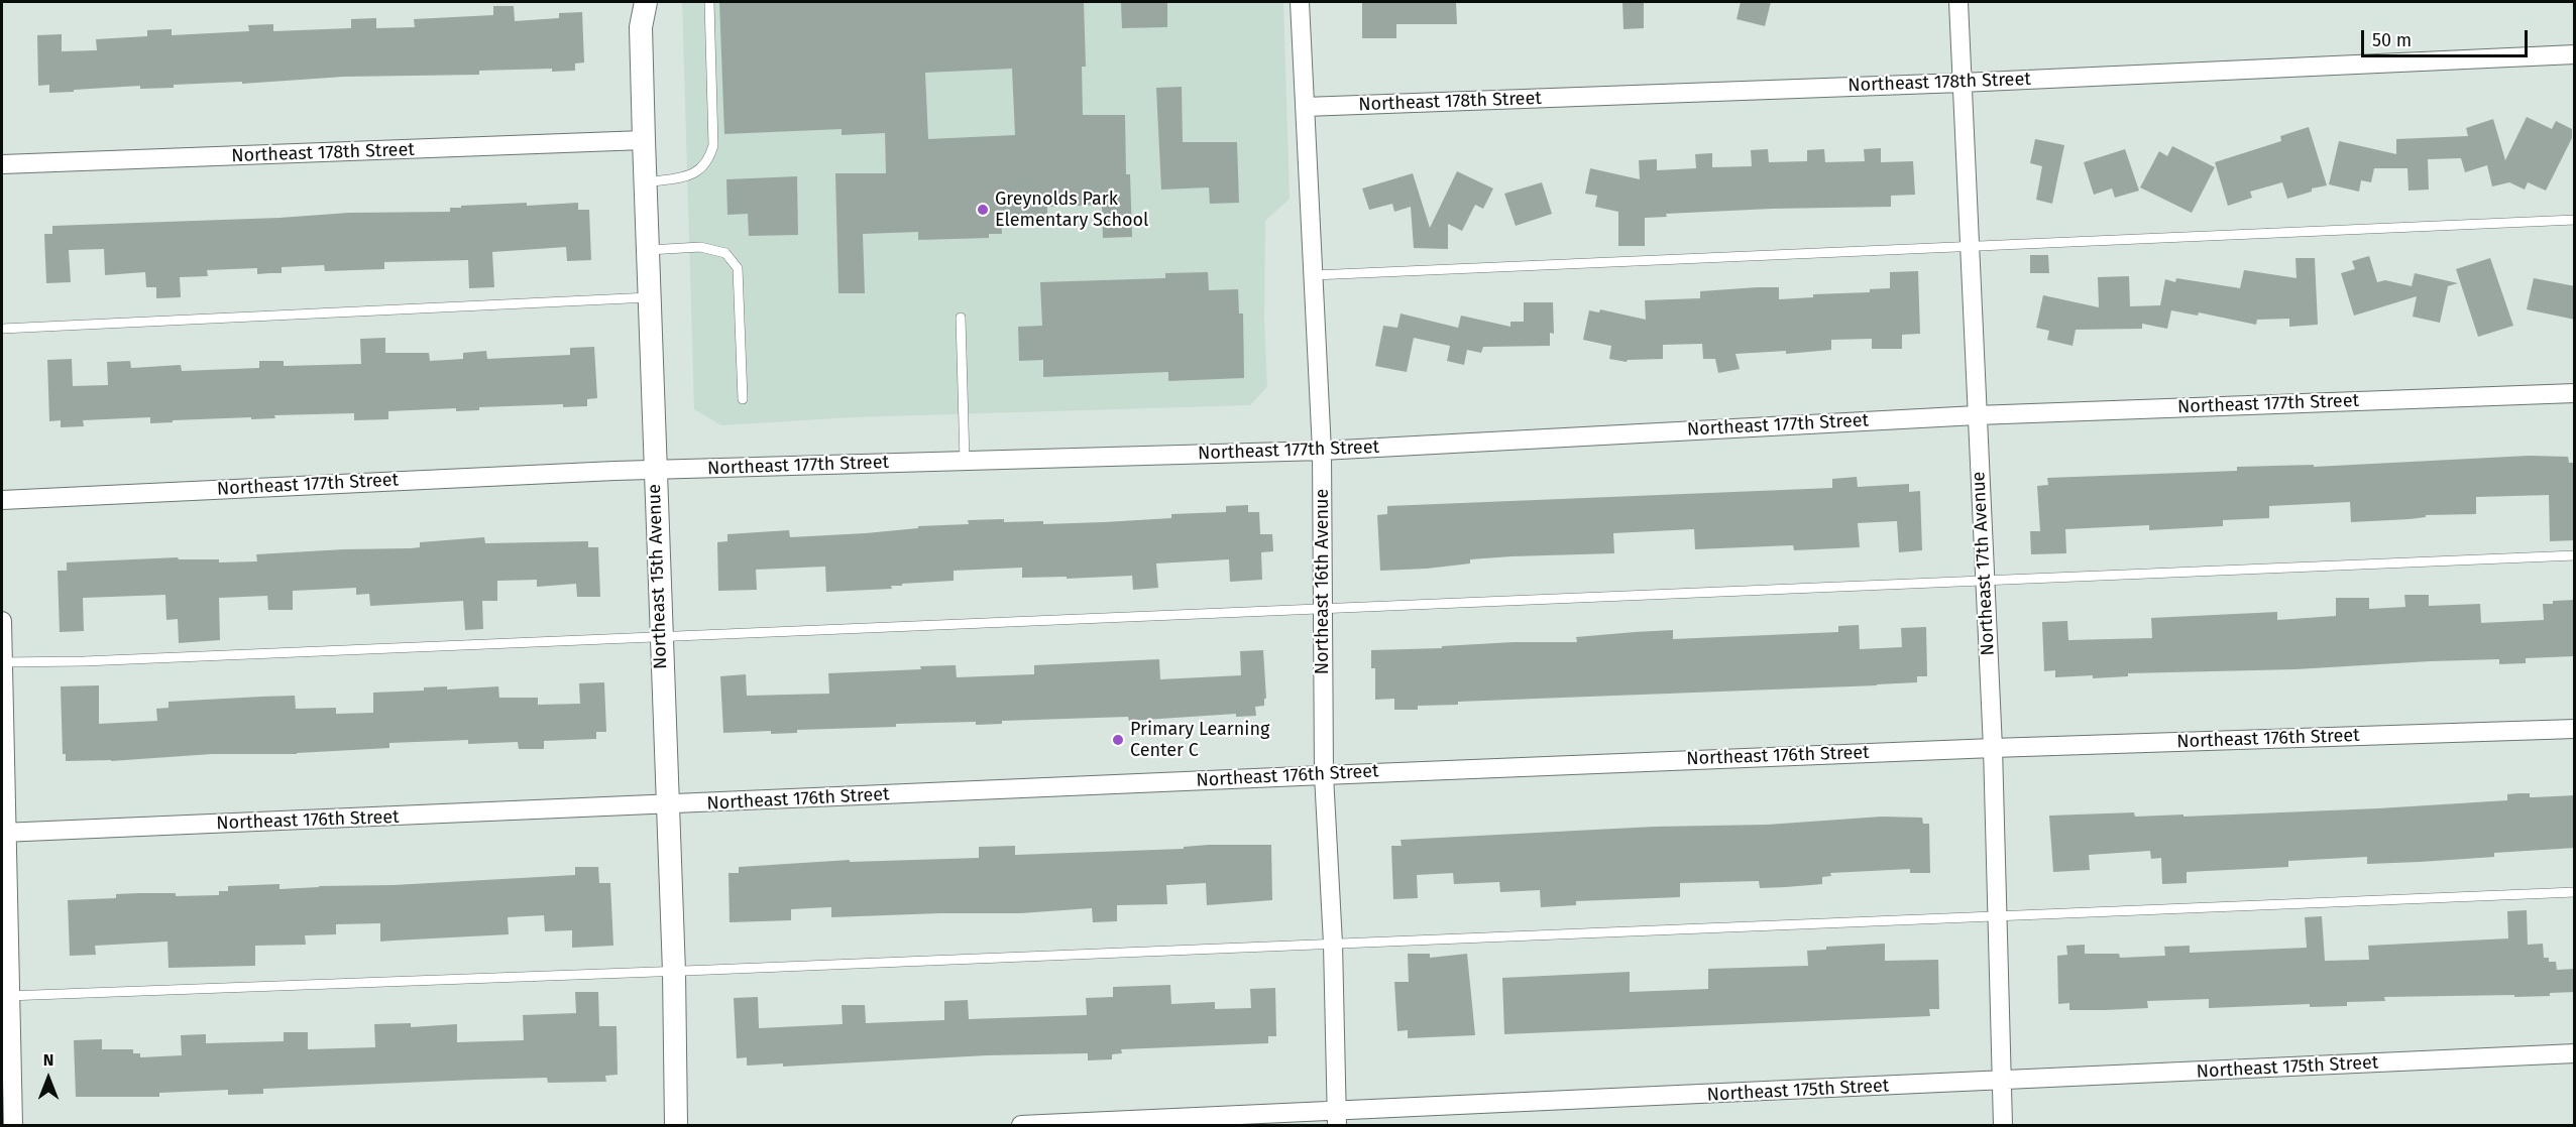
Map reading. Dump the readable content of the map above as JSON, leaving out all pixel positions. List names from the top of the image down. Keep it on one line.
{"streets":{"street":["Northeast 178th Street","Northeast 177th Street","Northeast 17th Avenue","Northeast 15th Avenue","Northeast 16th Avenue","Northeast 176th Street","Northeast 175th Street"]},"crossings":[["Northeast 178th Street","Northeast 17th Avenue"],["Northeast 178th Street","Northeast 15th Avenue"],["Northeast 178th Street","Northeast 16th Avenue"],["Northeast 177th Street","Northeast 17th Avenue"],["Northeast 177th Street","Northeast 15th Avenue"],["Northeast 177th Street","Northeast 16th Avenue"],["Northeast 17th Avenue","Northeast 176th Street"],["Northeast 17th Avenue","Northeast 175th Street"],["Northeast 15th Avenue","Northeast 176th Street"],["Northeast 16th Avenue","Northeast 176th Street"],["Northeast 16th Avenue","Northeast 175th Street"]],"places":["Greynolds Park Elementary School","Primary Learning Center C"],"scale_bar":"50 m","north":"top"}
